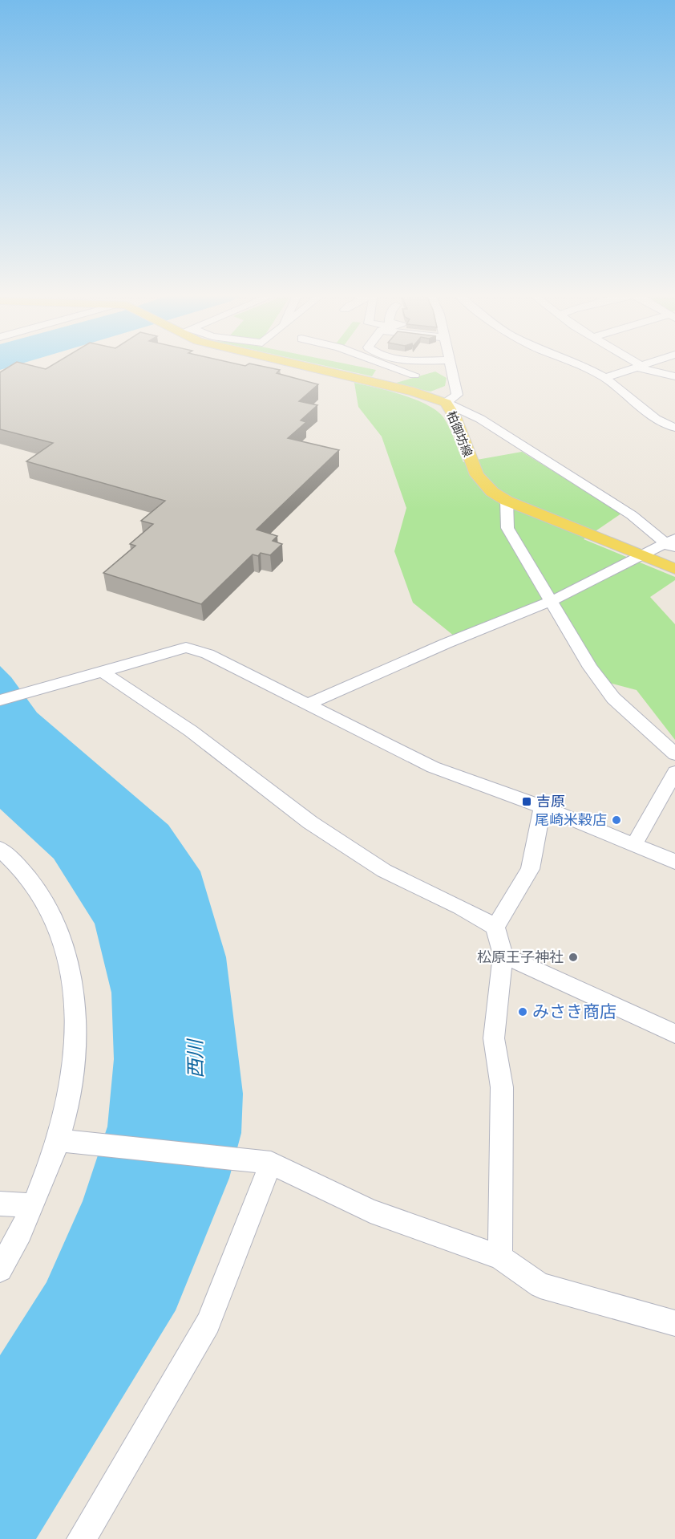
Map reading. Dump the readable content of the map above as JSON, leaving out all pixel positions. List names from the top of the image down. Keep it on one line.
{"streets":{"main road":["柏御坊線"]},"water":["西川"],"places":{"transit":["吉原"],"other":["尾崎米穀店","松原王子神社","みさき商店"]}}
